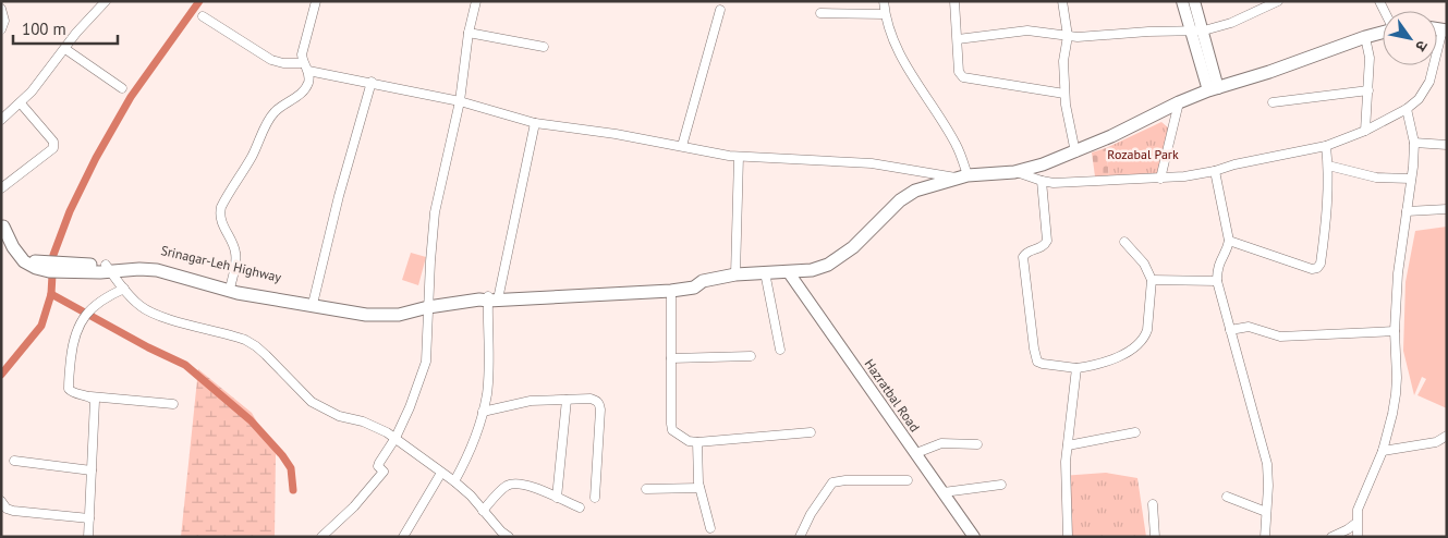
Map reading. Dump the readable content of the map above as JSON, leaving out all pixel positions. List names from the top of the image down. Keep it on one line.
{"streets":{"highway":["Srinagar-Leh Highway"],"main road":["Hazratbal Road"]},"parks":["Rozabal Park"],"scale_bar":"100 m","north":"bottom right"}
